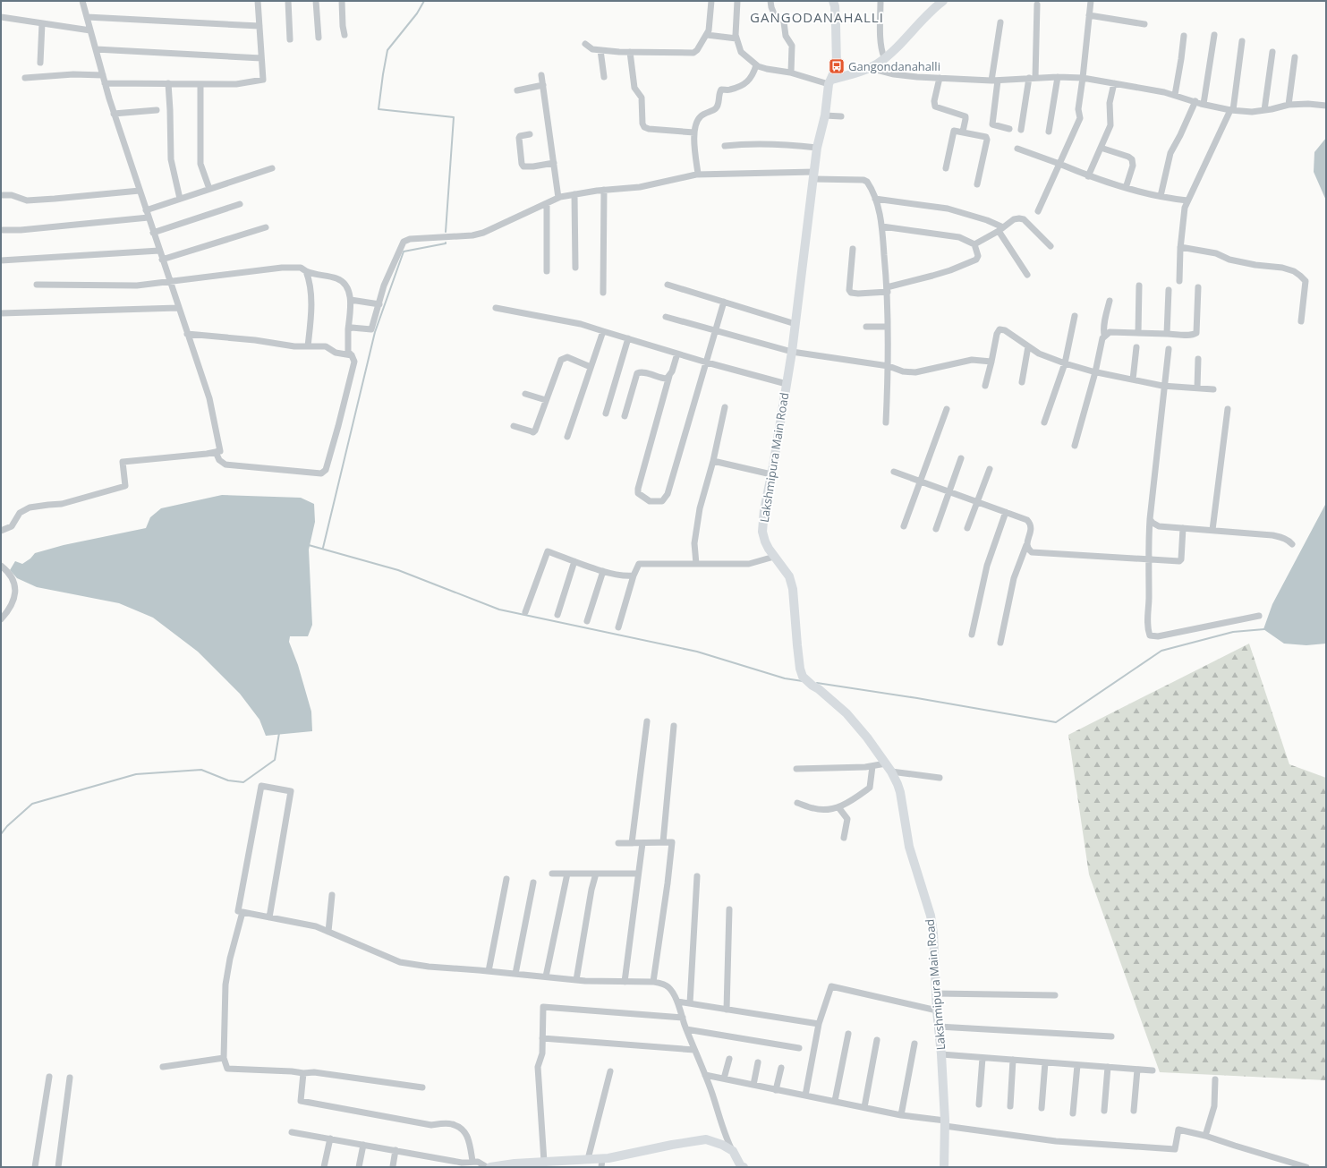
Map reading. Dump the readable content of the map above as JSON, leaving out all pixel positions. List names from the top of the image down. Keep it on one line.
{"streets":{"main road":["Lakshmipura Main Road"]},"districts":["GANGODANAHALLI"],"places":{"bus stop":["Gangondanahalli"]}}
